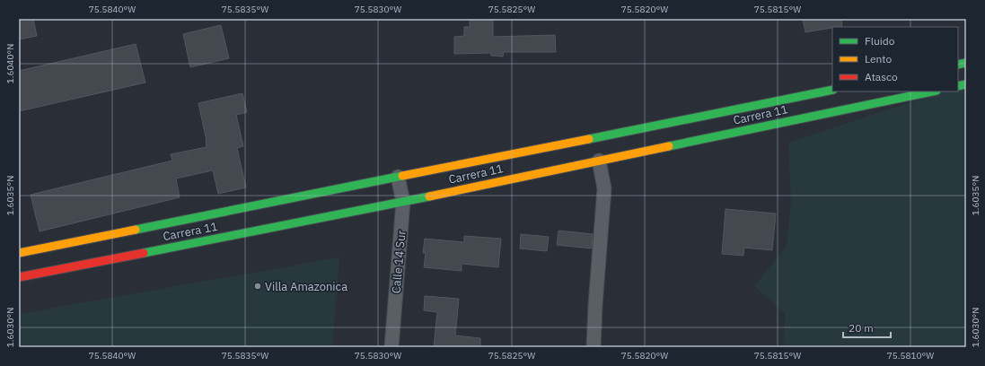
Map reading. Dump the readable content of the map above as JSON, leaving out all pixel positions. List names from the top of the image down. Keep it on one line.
{"streets":{"main road":["Carrera 11"],"street":["Calle 14 Sur"]},"crossings":[["Carrera 11","Calle 14 Sur"]],"places":["Villa Amazonica"],"legend":["Fluido","Lento","Atasco"],"scale_bar":"20 m","coordinates":["75.5840°W","75.5835°W","75.5830°W","75.5825°W","75.5820°W","75.5815°W","1.6040°N","1.6035°N","1.6030°N","75.5810°W"]}
